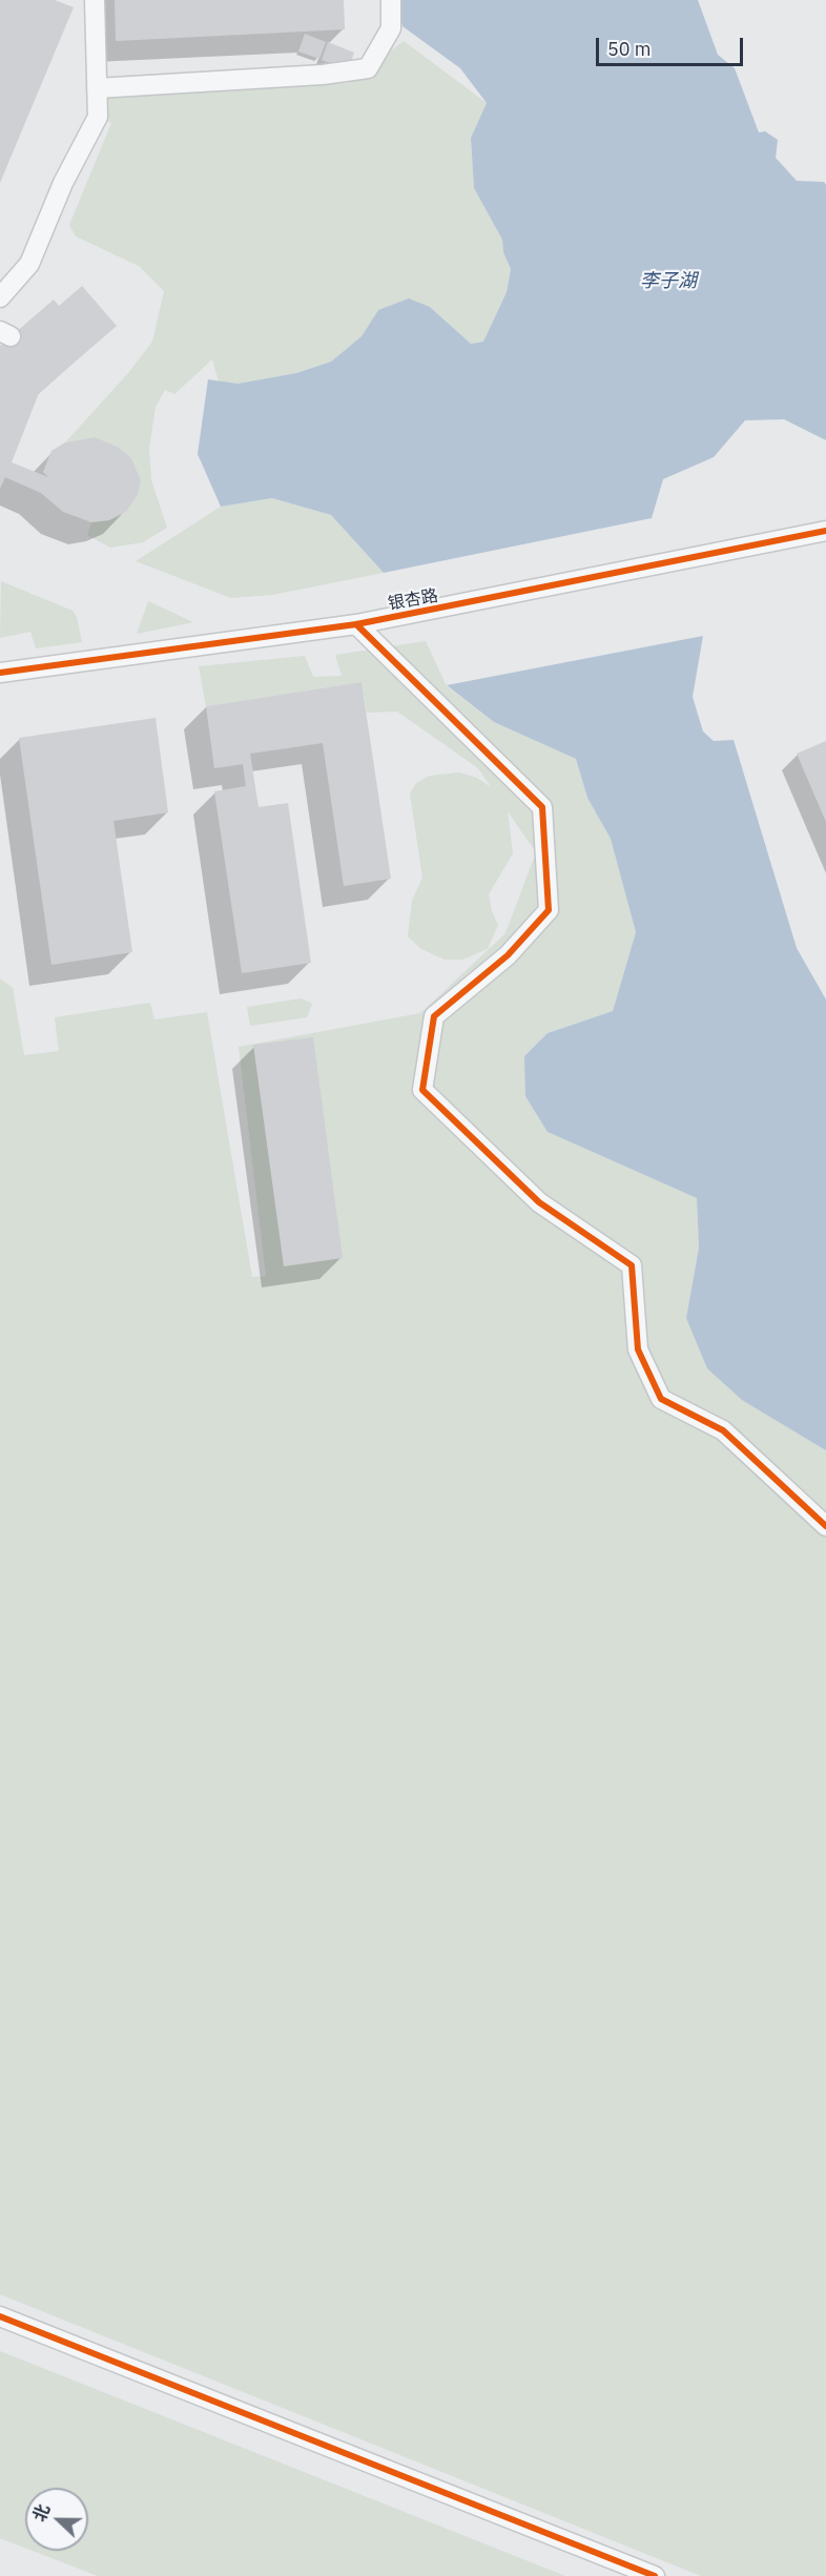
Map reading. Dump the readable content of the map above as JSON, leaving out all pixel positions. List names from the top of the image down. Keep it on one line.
{"streets":{"street":["银杏路"]},"water":["李子湖"],"scale_bar":"50 m","north":"left"}
